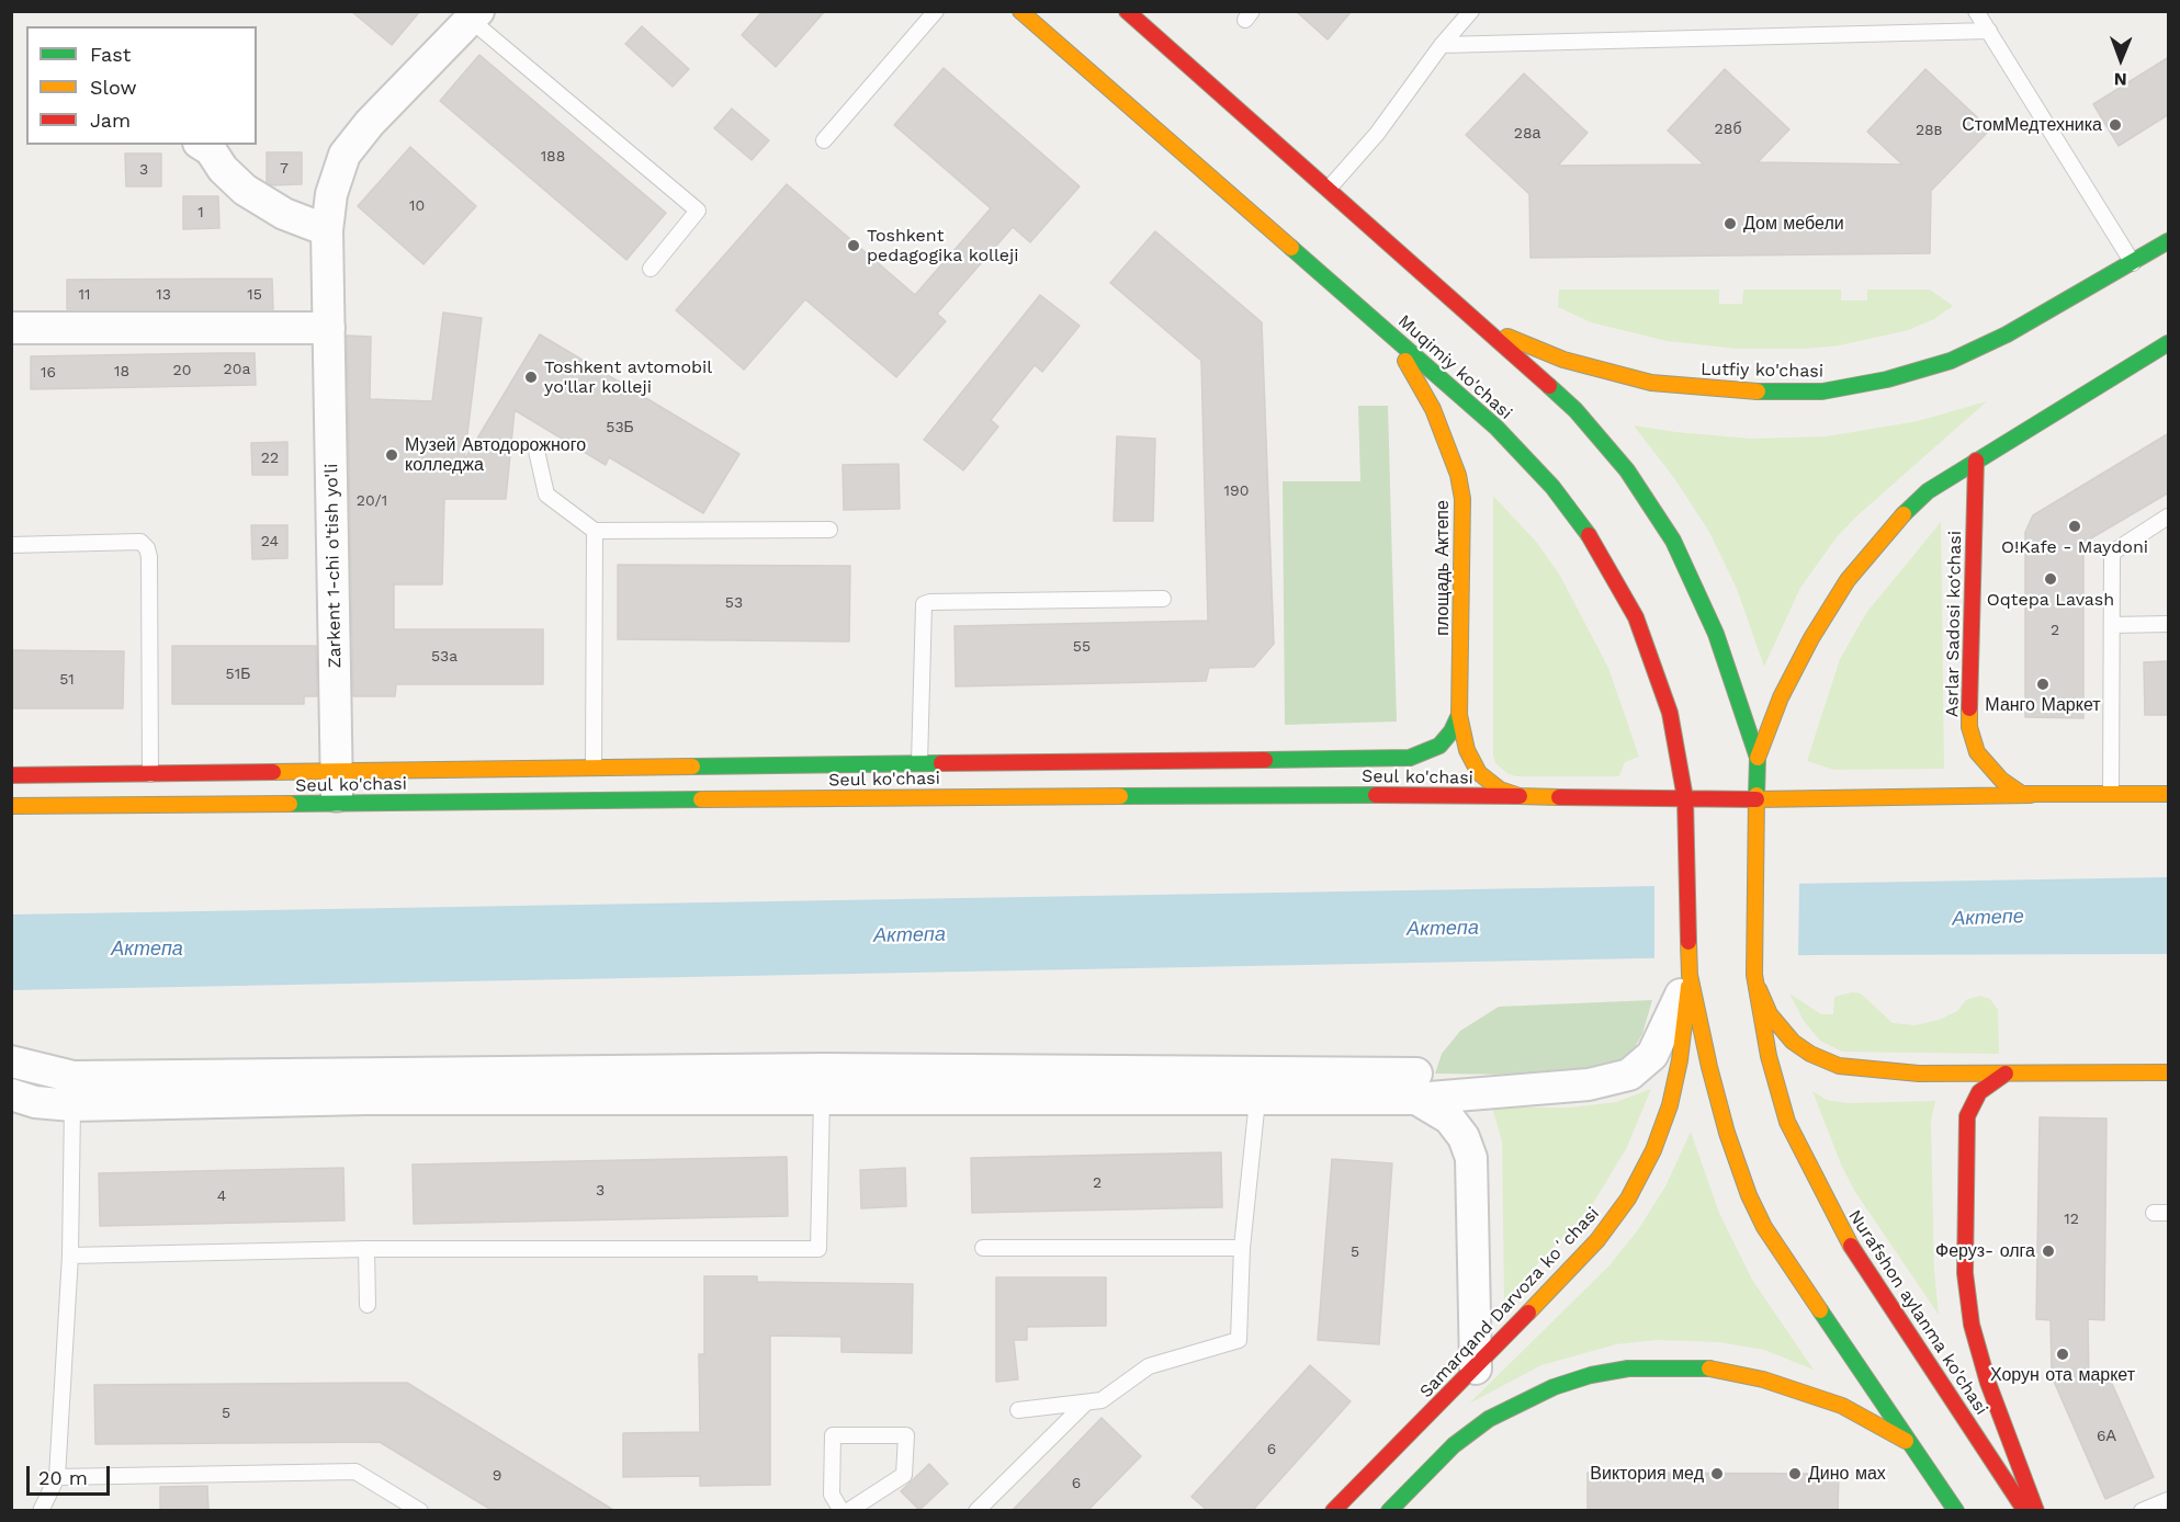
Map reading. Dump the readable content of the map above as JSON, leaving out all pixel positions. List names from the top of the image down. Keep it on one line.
{"streets":{"main road":["Muqimiy ko'chasi","Lutfiy ko'chasi","площадь Актепе","Asrlar Sadosi ko‘chasi","Seul ko'chasi","Samarqand Darvoza koʻchasi","Nurafshon aylanma ko'chasi"],"street":["Zarkent 1-chi o'tish yo'li"]},"crossings":[["Muqimiy ko'chasi","площадь Актепе"],["Muqimiy ko'chasi","Seul ko'chasi"],["Muqimiy ko'chasi","Samarqand Darvoza koʻchasi"],["Zarkent 1-chi o'tish yo'li","Seul ko'chasi"],["площадь Актепе","Seul ko'chasi"],["Asrlar Sadosi ko‘chasi","Seul ko'chasi"]],"water":["Актепе","Актепа"],"places":["СтомМедтехника","Дом мебели","Toshkent pedagogika kolleji","Toshkent avtomobil yo'llar kolleji","Музей Автодорожного колледжа","O!Kafe - Maydoni","Oqtepa Lavash","Манго Маркет","Феруз- олга","Хорун ота маркет","Виктория мед","Дино мах"],"house_numbers":["28б","28в","28а","188","7","3","10","1","11","13","15","20a","20","18","16","53Б","22","190","20/1","24","53","2","55","53a","51Б","51","2","3","4","12","5","5","6А","6","9","6"],"legend":["Fast","Slow","Jam"],"scale_bar":"20 m","north":"bottom"}
